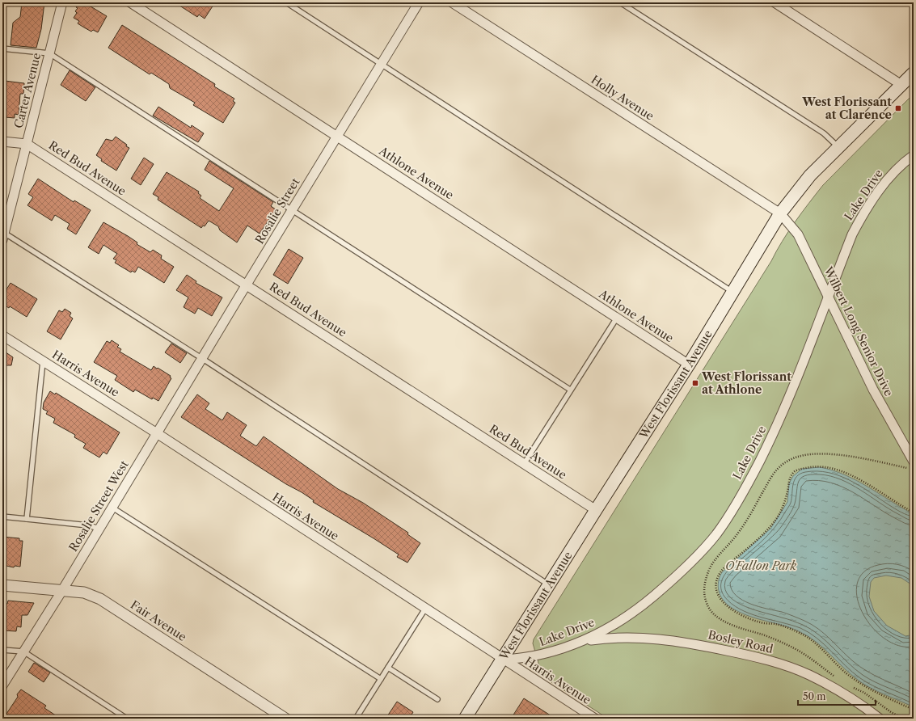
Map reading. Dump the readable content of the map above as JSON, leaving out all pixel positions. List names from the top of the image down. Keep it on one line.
{"streets":{"main road":["West Florissant Avenue"],"street":["Carter Avenue","Holly Avenue","Red Bud Avenue","Athlone Avenue","Lake Drive","Rosalie Street","Wilbert Long Senior Drive","Harris Avenue","Rosalie Street West","Fair Avenue","Bosley Road"]},"crossings":[["Carter Avenue","Red Bud Avenue"],["Holly Avenue","Wilbert Long Senior Drive"],["Holly Avenue","West Florissant Avenue"],["Red Bud Avenue","Rosalie Street"],["Red Bud Avenue","West Florissant Avenue"],["Athlone Avenue","Rosalie Street"],["Athlone Avenue","West Florissant Avenue"],["Lake Drive","Wilbert Long Senior Drive"],["Lake Drive","Harris Avenue"],["Lake Drive","West Florissant Avenue"],["Lake Drive","Bosley Road"],["Rosalie Street","Harris Avenue"],["Rosalie Street","Rosalie Street West"],["Wilbert Long Senior Drive","West Florissant Avenue"],["Harris Avenue","West Florissant Avenue"],["Harris Avenue","Rosalie Street West"],["Rosalie Street West","Fair Avenue"]],"parks":["O'Fallon Park"],"places":{"transit":["West Florissant at Clarence","West Florissant at Athlone"]},"scale_bar":"50 m"}
